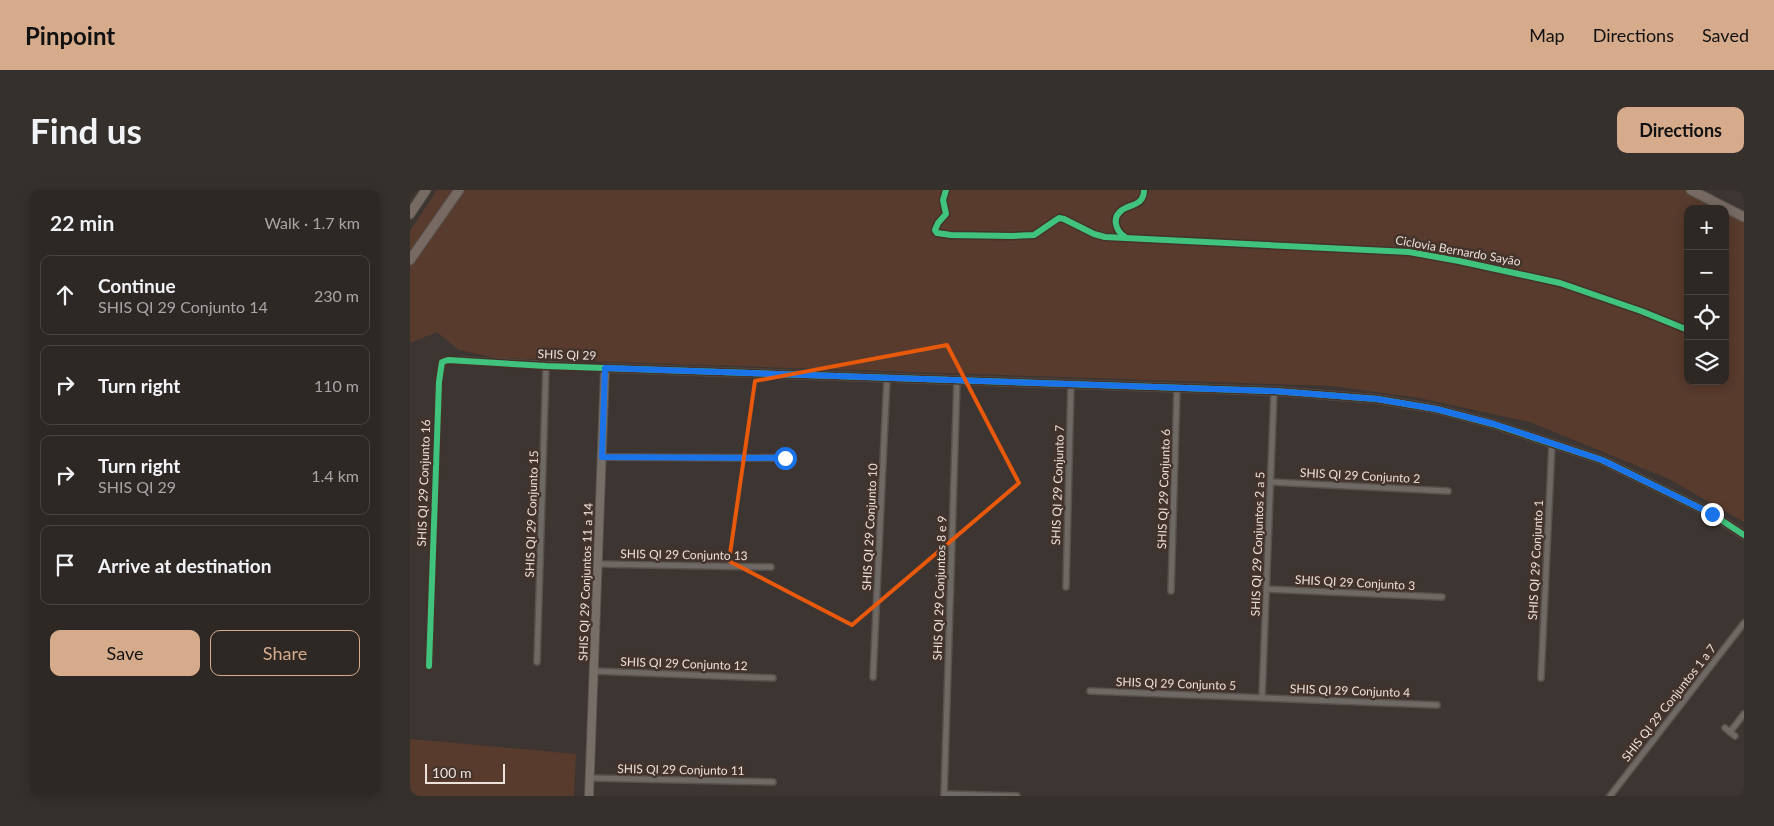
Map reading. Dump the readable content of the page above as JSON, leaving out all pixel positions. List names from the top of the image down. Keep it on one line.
{"streets":{"street":["SHIS QI 29","SHIS QI 29 Conjunto 2","SHIS QI 29 Conjunto 16","SHIS QI 29 Conjunto 7","SHIS QI 29 Conjunto 6","SHIS QI 29 Conjunto 15","SHIS QI 29 Conjunto 10","SHIS QI 29 Conjuntos 2 a 5","SHIS QI 29 Conjunto 13","SHIS QI 29 Conjunto 1","SHIS QI 29 Conjuntos 11 a 14","SHIS QI 29 Conjunto 3","SHIS QI 29 Conjuntos 8 e 9","SHIS QI 29 Conjunto 12","SHIS QI 29 Conjunto 5","SHIS QI 29 Conjunto 4","SHIS QI 29 Conjuntos 1 a 7","SHIS QI 29 Conjunto 11"],"cycle path":["Ciclovia Bernardo Sayão"]},"crossings":[["SHIS QI 29","SHIS QI 29 Conjunto 16"],["SHIS QI 29","SHIS QI 29 Conjunto 7"],["SHIS QI 29","SHIS QI 29 Conjunto 6"],["SHIS QI 29","SHIS QI 29 Conjunto 15"],["SHIS QI 29","SHIS QI 29 Conjunto 10"],["SHIS QI 29","SHIS QI 29 Conjuntos 2 a 5"],["SHIS QI 29","SHIS QI 29 Conjunto 1"],["SHIS QI 29","SHIS QI 29 Conjuntos 11 a 14"],["SHIS QI 29","SHIS QI 29 Conjuntos 8 e 9"],["SHIS QI 29 Conjunto 2","SHIS QI 29 Conjuntos 2 a 5"],["SHIS QI 29 Conjuntos 2 a 5","SHIS QI 29 Conjunto 3"],["SHIS QI 29 Conjuntos 2 a 5","SHIS QI 29 Conjunto 5"],["SHIS QI 29 Conjuntos 2 a 5","SHIS QI 29 Conjunto 4"],["SHIS QI 29 Conjunto 13","SHIS QI 29 Conjuntos 11 a 14"],["SHIS QI 29 Conjuntos 11 a 14","SHIS QI 29 Conjunto 12"],["SHIS QI 29 Conjuntos 11 a 14","SHIS QI 29 Conjunto 11"],["SHIS QI 29 Conjunto 5","SHIS QI 29 Conjunto 4"]],"scale_bar":"100 m","page":{"header":"Pinpoint","nav":["Map","Directions","Saved"],"buttons":["Directions",["Save","Share"]],"title":"Find us","heading":["22 min","Walk · 1.7 km"],"map_buttons":["+","−"],"list":[["Continue","SHIS QI 29 Conjunto 14","230 m"],["Turn right","110 m"],["Turn right","SHIS QI 29","1.4 km"],"Arrive at destination"],"scale":"100 m"}}
